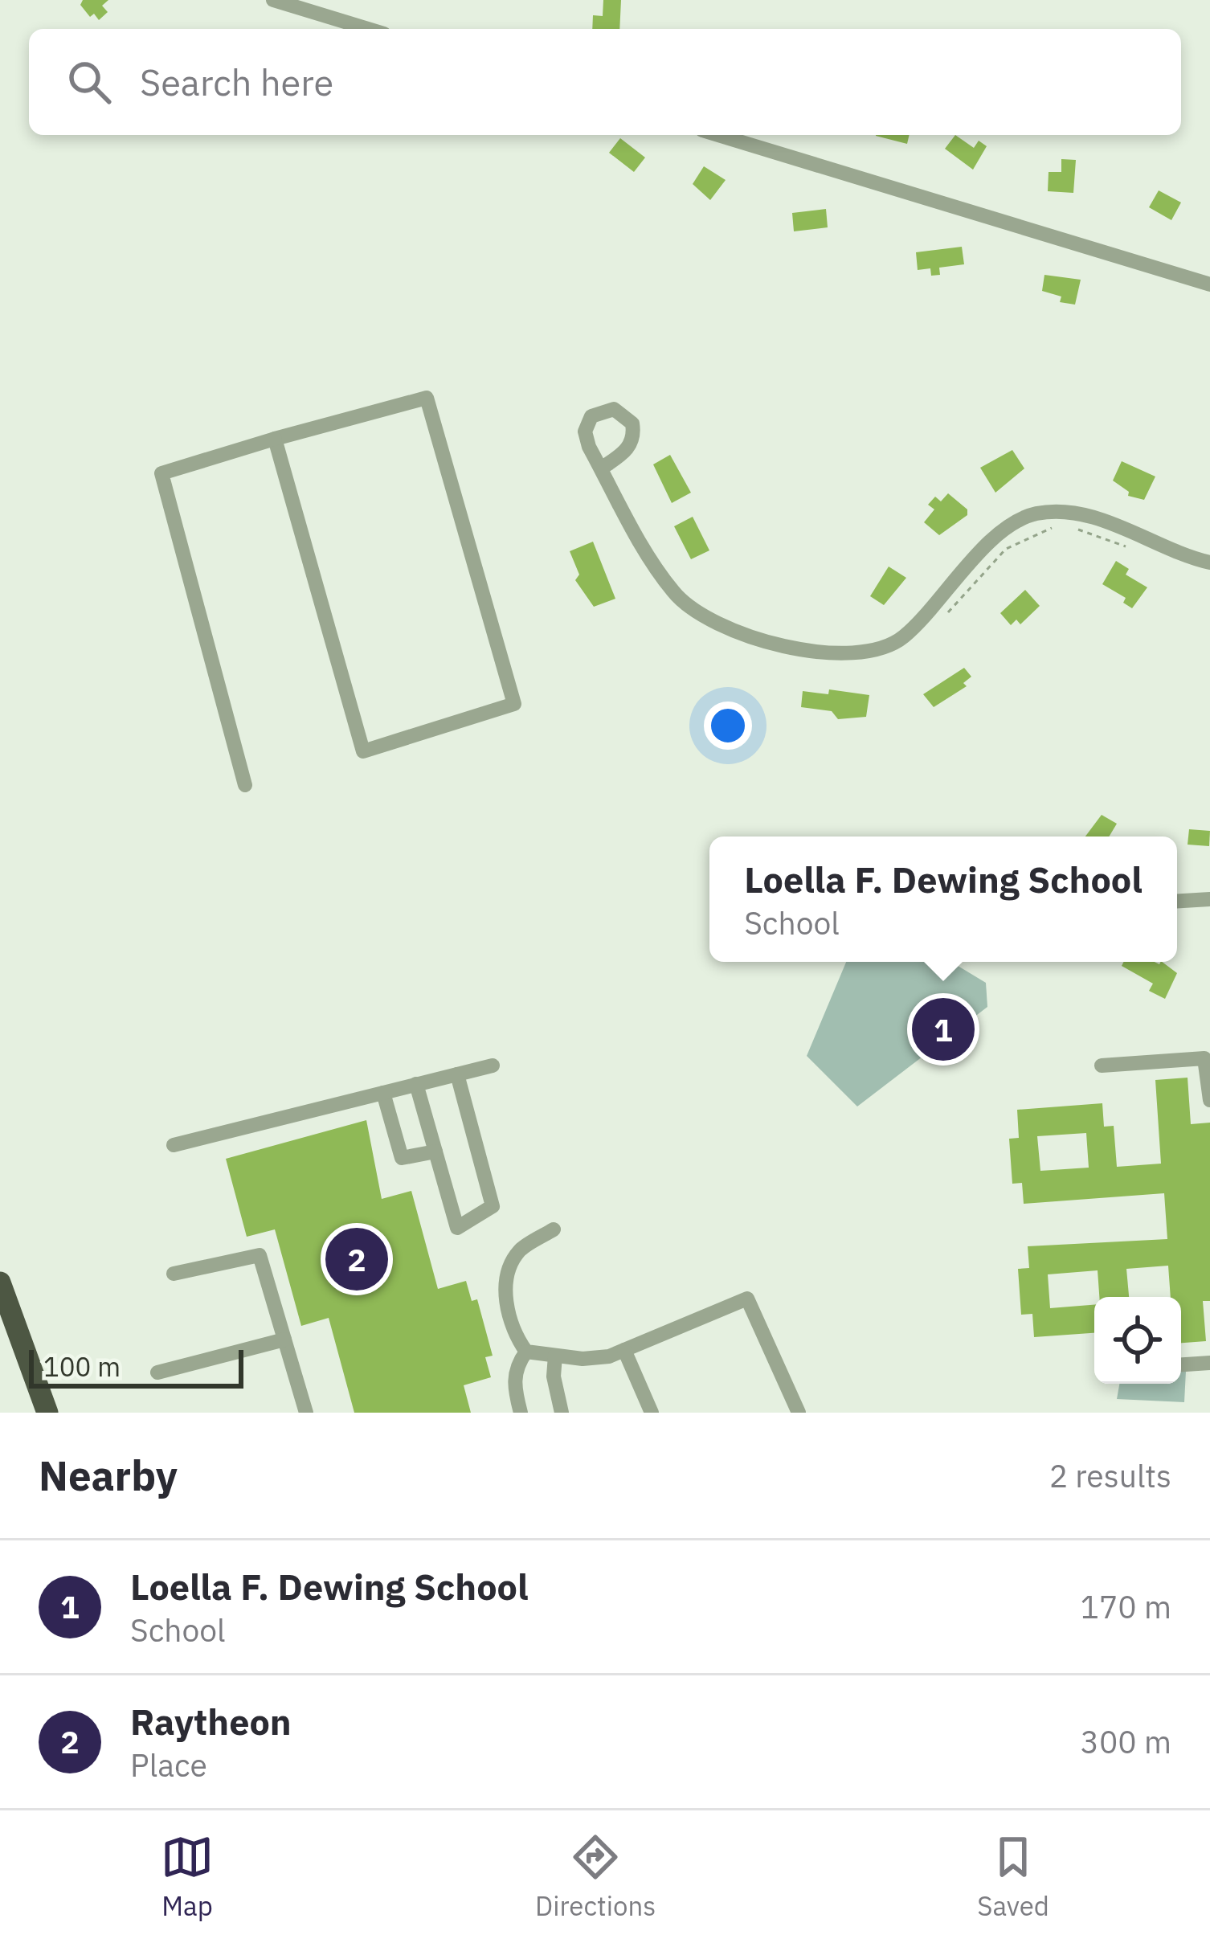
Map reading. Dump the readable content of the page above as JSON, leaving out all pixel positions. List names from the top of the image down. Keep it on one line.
{"scale_bar":"100 m","page":{"search":"Search here","popup":["Loella F. Dewing School","School"],"pins":["1","2"],"scale":"100 m","heading":["Nearby","2 results"],"list":[{"mark":"1","name":"Loella F. Dewing School","note":"School","value":"170 m"},{"mark":"2","name":"Raytheon","note":"Place","value":"300 m"}],"nav":["Map","Directions","Saved"]}}
